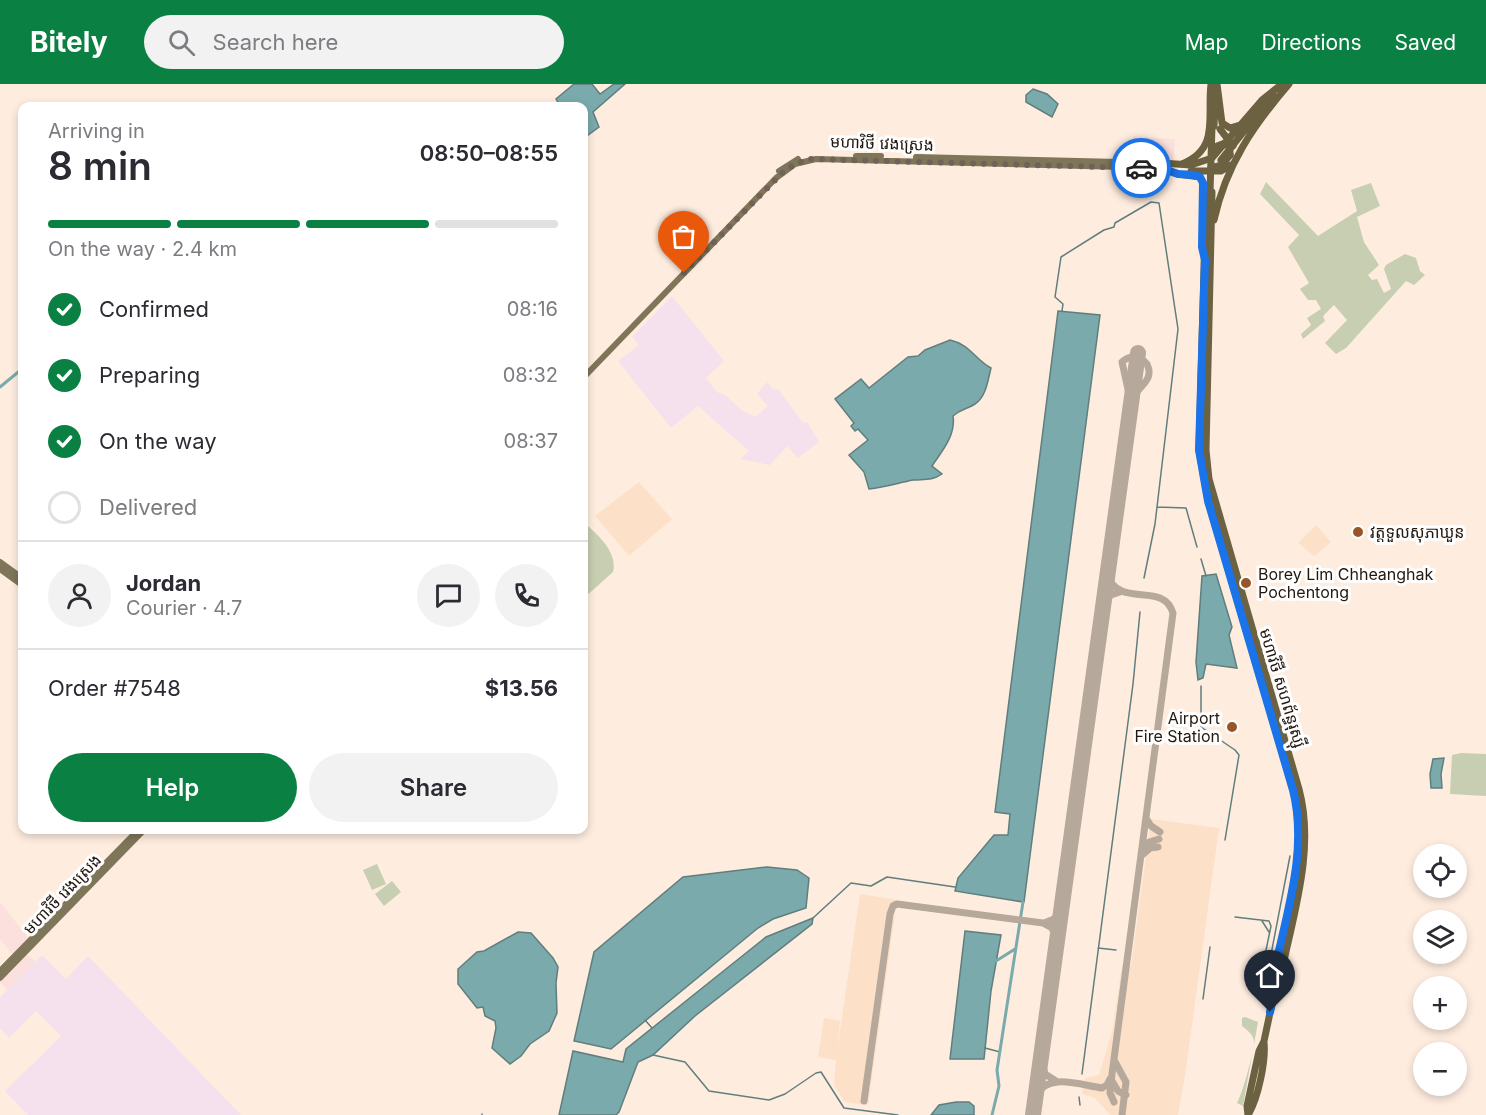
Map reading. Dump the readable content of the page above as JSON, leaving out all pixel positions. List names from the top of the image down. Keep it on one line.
{"streets":{"highway":["មហាវិថី សហព័ន្ធរុស្ស៊ី"],"main road":["មហាវិថី វេងស្រេង"]},"places":["វត្តទួលសុភាឃួន","Borey Lim Chheanghak Pochentong","Airport Fire Station"],"page":{"header":"Bitely","search":"Search here","nav":["Map","Directions","Saved"],"heading":["8 min","Arriving in","08:50–08:55"],"panel":["Jordan","Courier · 4.7","Order #7548","$13.56"],"bar":"On the way · 2.4 km","list":[["Confirmed","08:16"],["Preparing","08:32"],["On the way","08:37"],"Delivered"],"buttons":["Help","Share"],"map_buttons":["+","−"]}}
